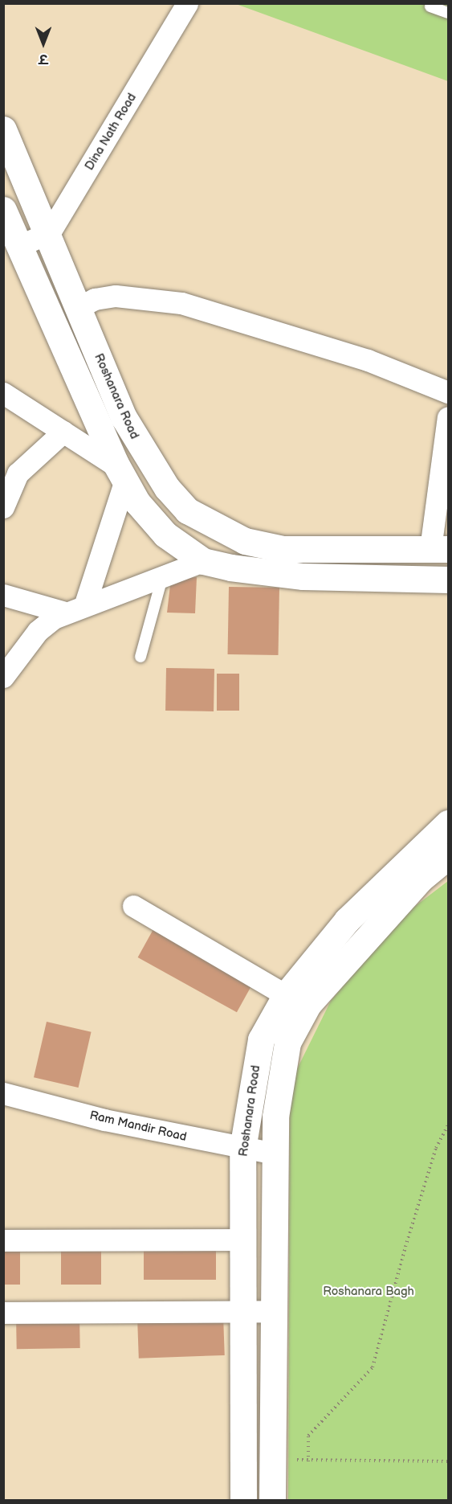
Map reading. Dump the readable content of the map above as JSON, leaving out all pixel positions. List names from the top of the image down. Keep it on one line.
{"streets":{"street":["Dina Nath Road","Roshanara Road","Ram Mandir Road"]},"crossings":[["Dina Nath Road","Roshanara Road"],["Roshanara Road","Ram Mandir Road"]],"parks":["Roshanara Bagh"],"north":"bottom"}
